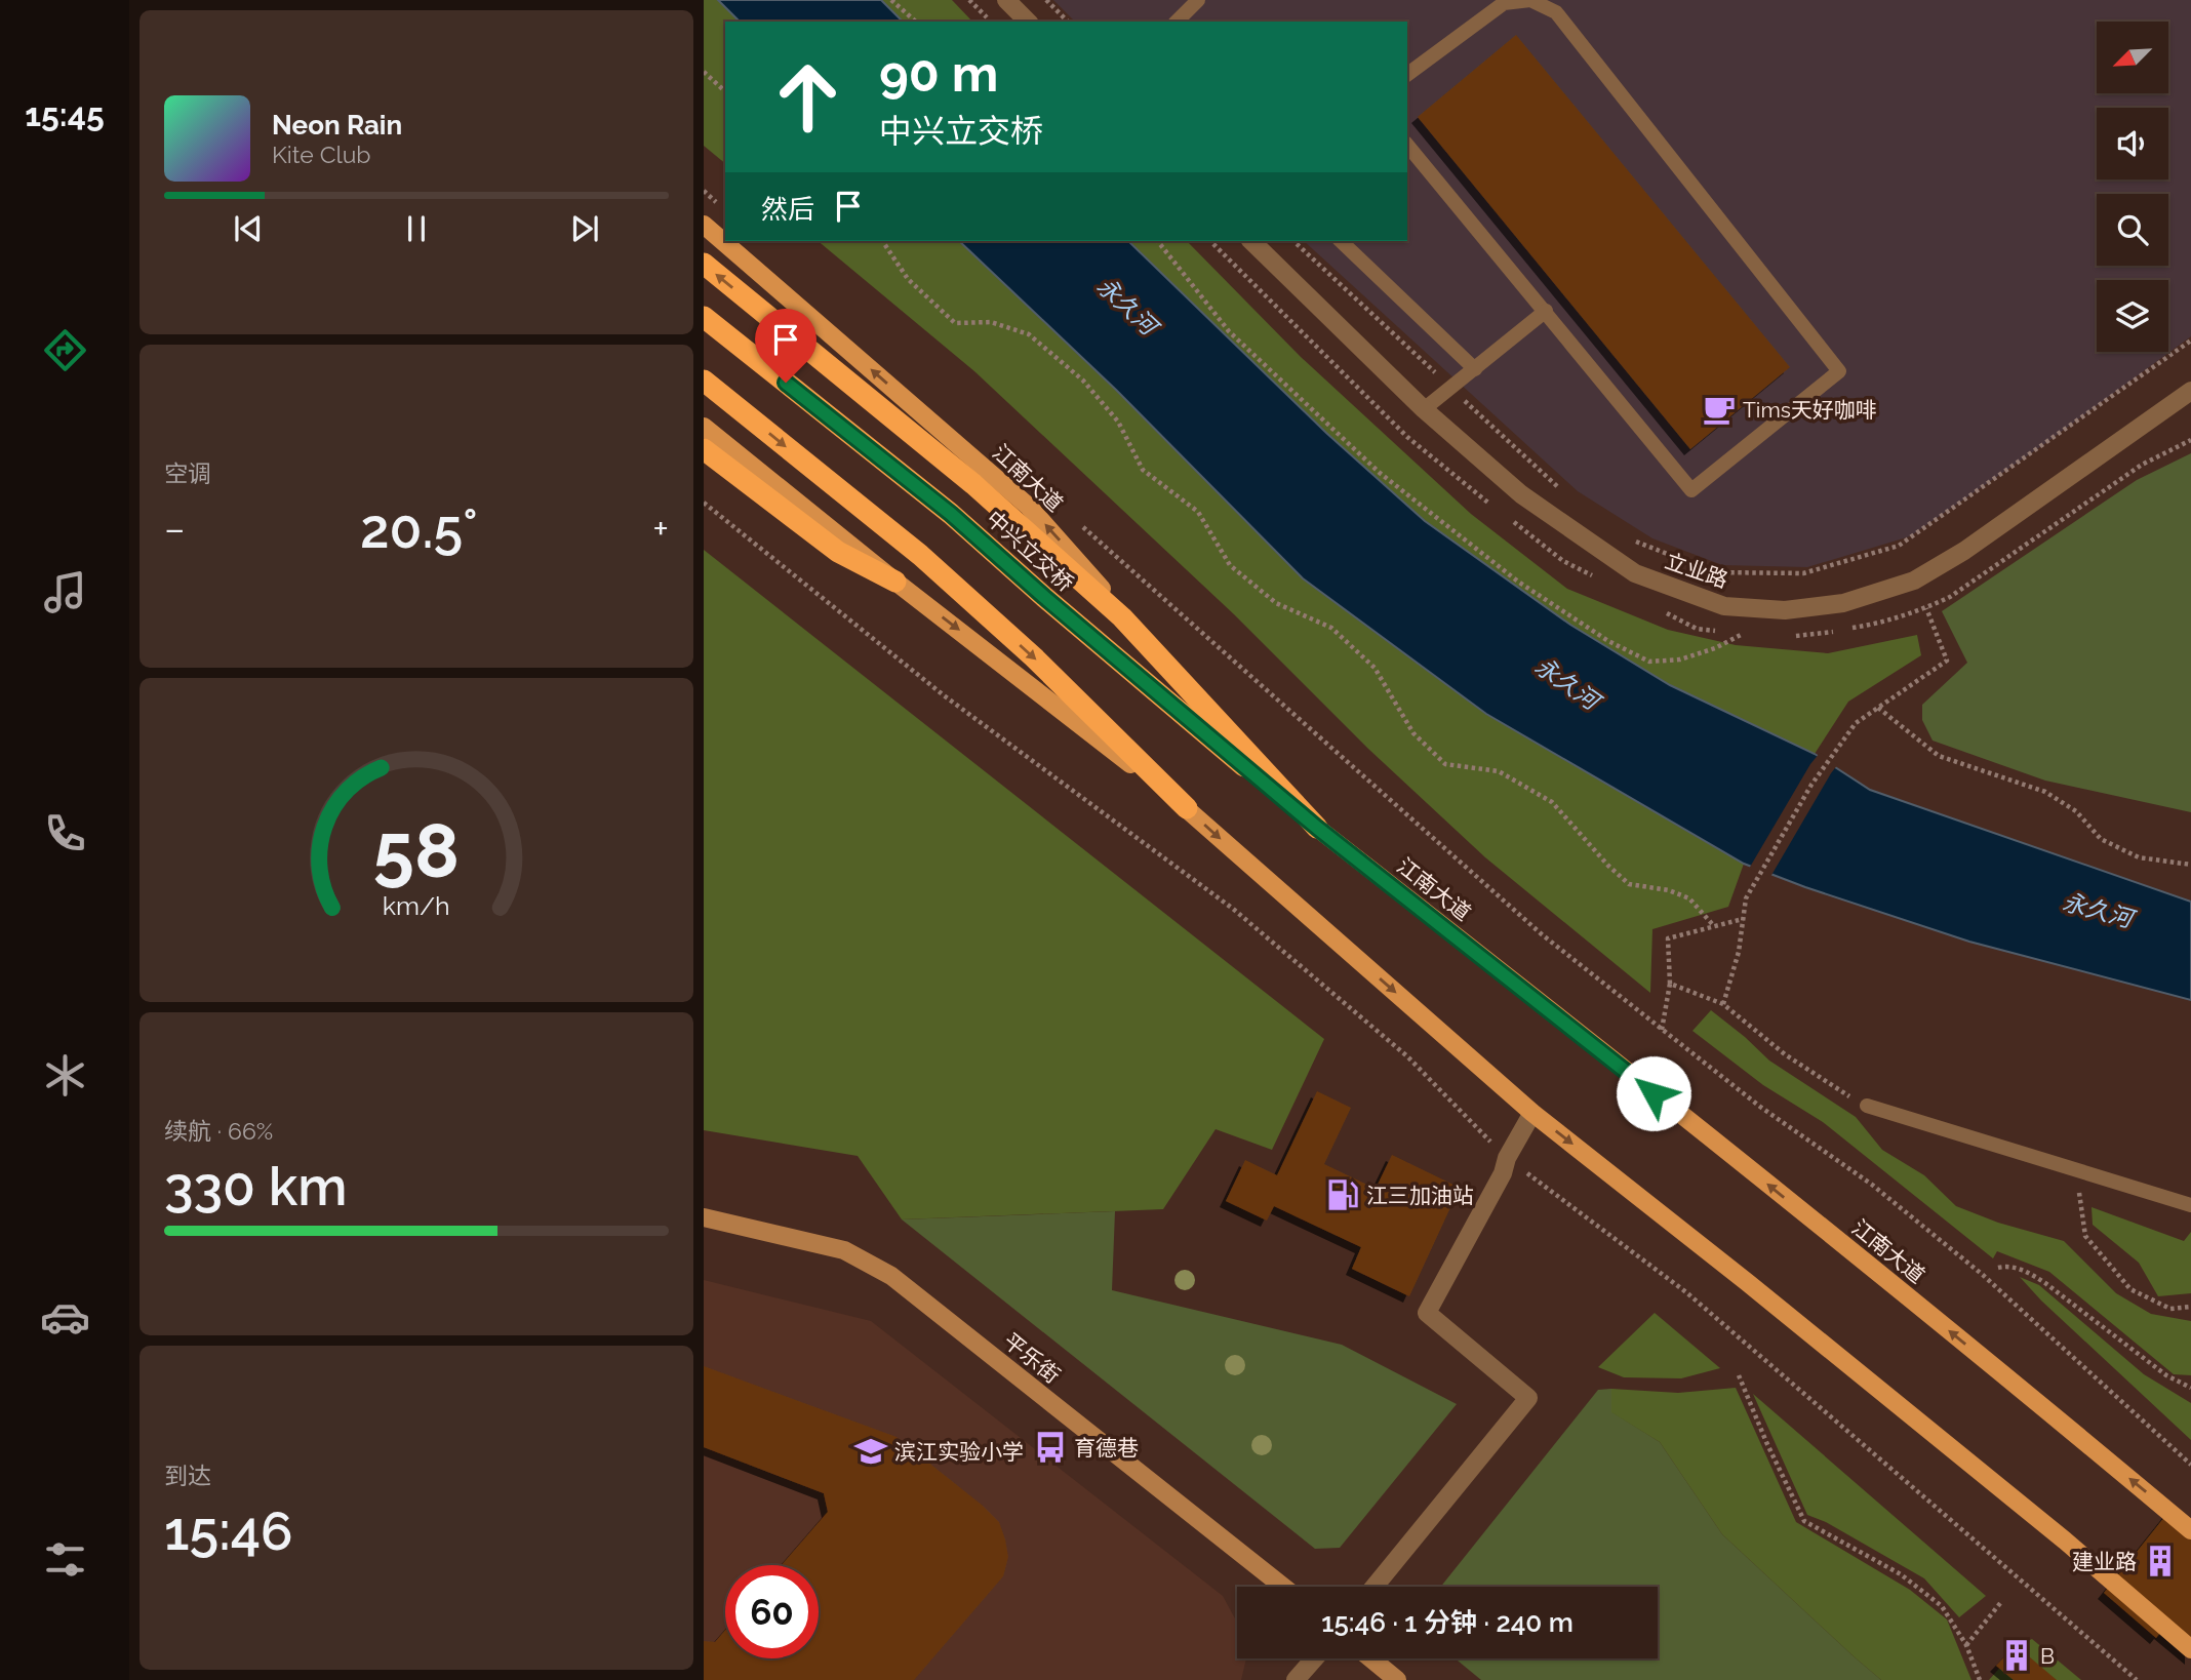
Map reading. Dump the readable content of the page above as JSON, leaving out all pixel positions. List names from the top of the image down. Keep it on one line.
{"streets":{"highway":["中兴立交桥"],"main road":["江南大道"],"street":["立业路","平乐街"]},"crossings":[["江南大道","中兴立交桥"]],"water":["永久河"],"places":{"cafe":["Tims天好咖啡"],"fuel station":["江三加油站"],"bus stop":["育德巷"],"school or university":["滨江实验小学"],"building":["建业路","B"]},"north":"bottom left","page":{"tabs":"15:45","turn":["90 m","中兴立交桥"],"song":["Neon Rain","Kite Club"],"then":"然后","tile":["空调",["续航 · 66%","330 km"],["到达","15:46"]],"heat":["−","20.5°","+"],"limit":"60","trip":"15:46 · 1 分钟 · 240 m","gauge":["58","km/h"]}}
